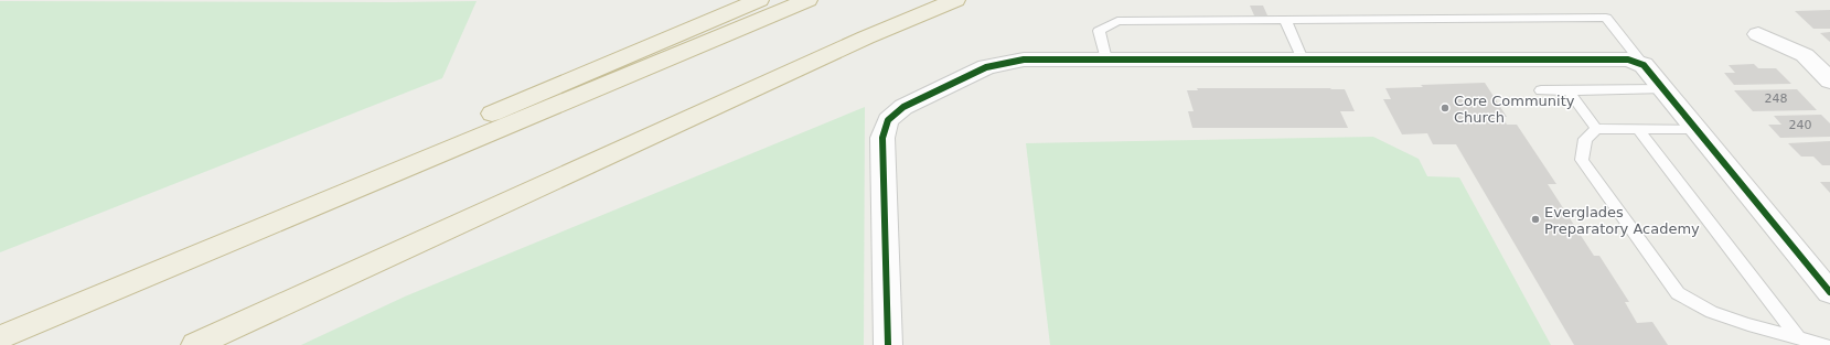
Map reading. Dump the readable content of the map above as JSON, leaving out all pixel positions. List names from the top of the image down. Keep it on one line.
{"places":["Core Community Church","Everglades Preparatory Academy"],"house_numbers":["248","240"]}
